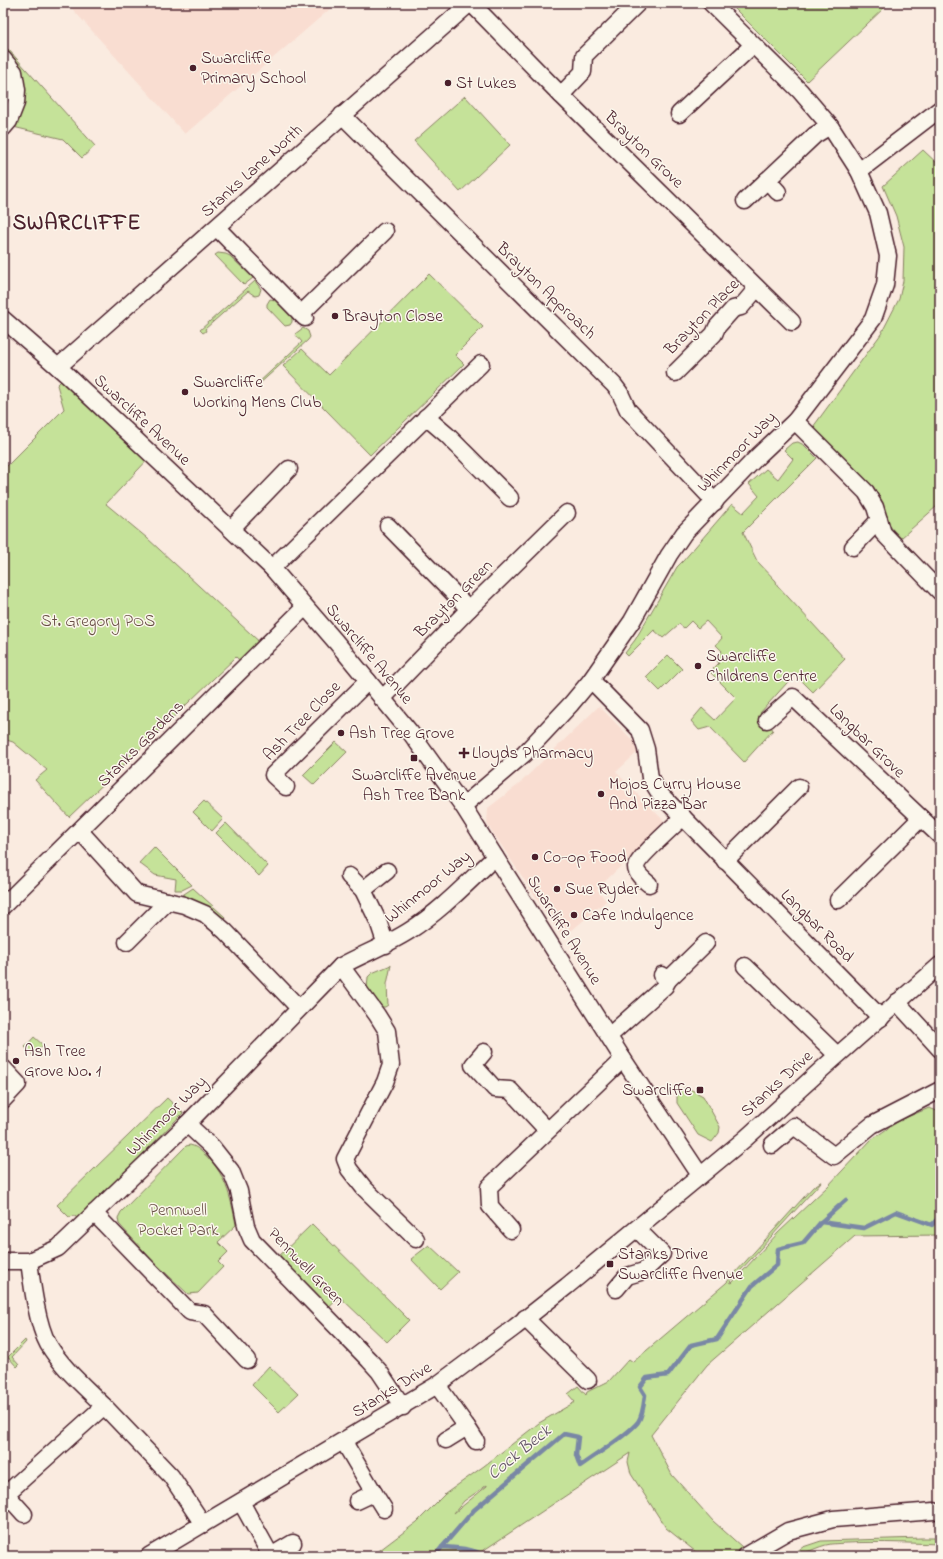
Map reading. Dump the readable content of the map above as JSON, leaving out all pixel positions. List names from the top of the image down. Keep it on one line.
{"streets":{"street":["Brayton Grove","Stanks Lane North","Brayton Approach","Brayton Place","Swarcliffe Avenue","Whinmoor Way","Brayton Green","Ash Tree Close","Langbar Grove","Stanks Gardens","Langbar Road","Stanks Drive","Pennwell Green"]},"crossings":[["Brayton Grove","Stanks Lane North"],["Brayton Grove","Brayton Place"],["Stanks Lane North","Brayton Approach"],["Stanks Lane North","Swarcliffe Avenue"],["Brayton Approach","Whinmoor Way"],["Swarcliffe Avenue","Whinmoor Way"],["Swarcliffe Avenue","Brayton Green"],["Swarcliffe Avenue","Ash Tree Close"],["Swarcliffe Avenue","Stanks Gardens"],["Swarcliffe Avenue","Stanks Drive"],["Whinmoor Way","Langbar Road"],["Whinmoor Way","Pennwell Green"],["Langbar Road","Stanks Drive"],["Stanks Drive","Pennwell Green"]],"districts":["SWARCLIFFE"],"water":["Cock Beck"],"parks":["St. Gregory POS","Pennwell Pocket Park"],"places":{"other":["Swarcliffe Primary School","St Lukes","Brayton Close","Swarcliffe Working Mens Club","Swarcliffe Childrens Centre","Ash Tree Grove","Mojos Curry House And Pizza Bar","Co-op Food","Sue Ryder","Cafe Indulgence","Ash Tree Grove No. 1"],"health":["Lloyds Pharmacy"],"transit":["Swarcliffe Avenue Ash Tree Bank","Swarcliffe","Stanks Drive Swarcliffe Avenue"]}}
